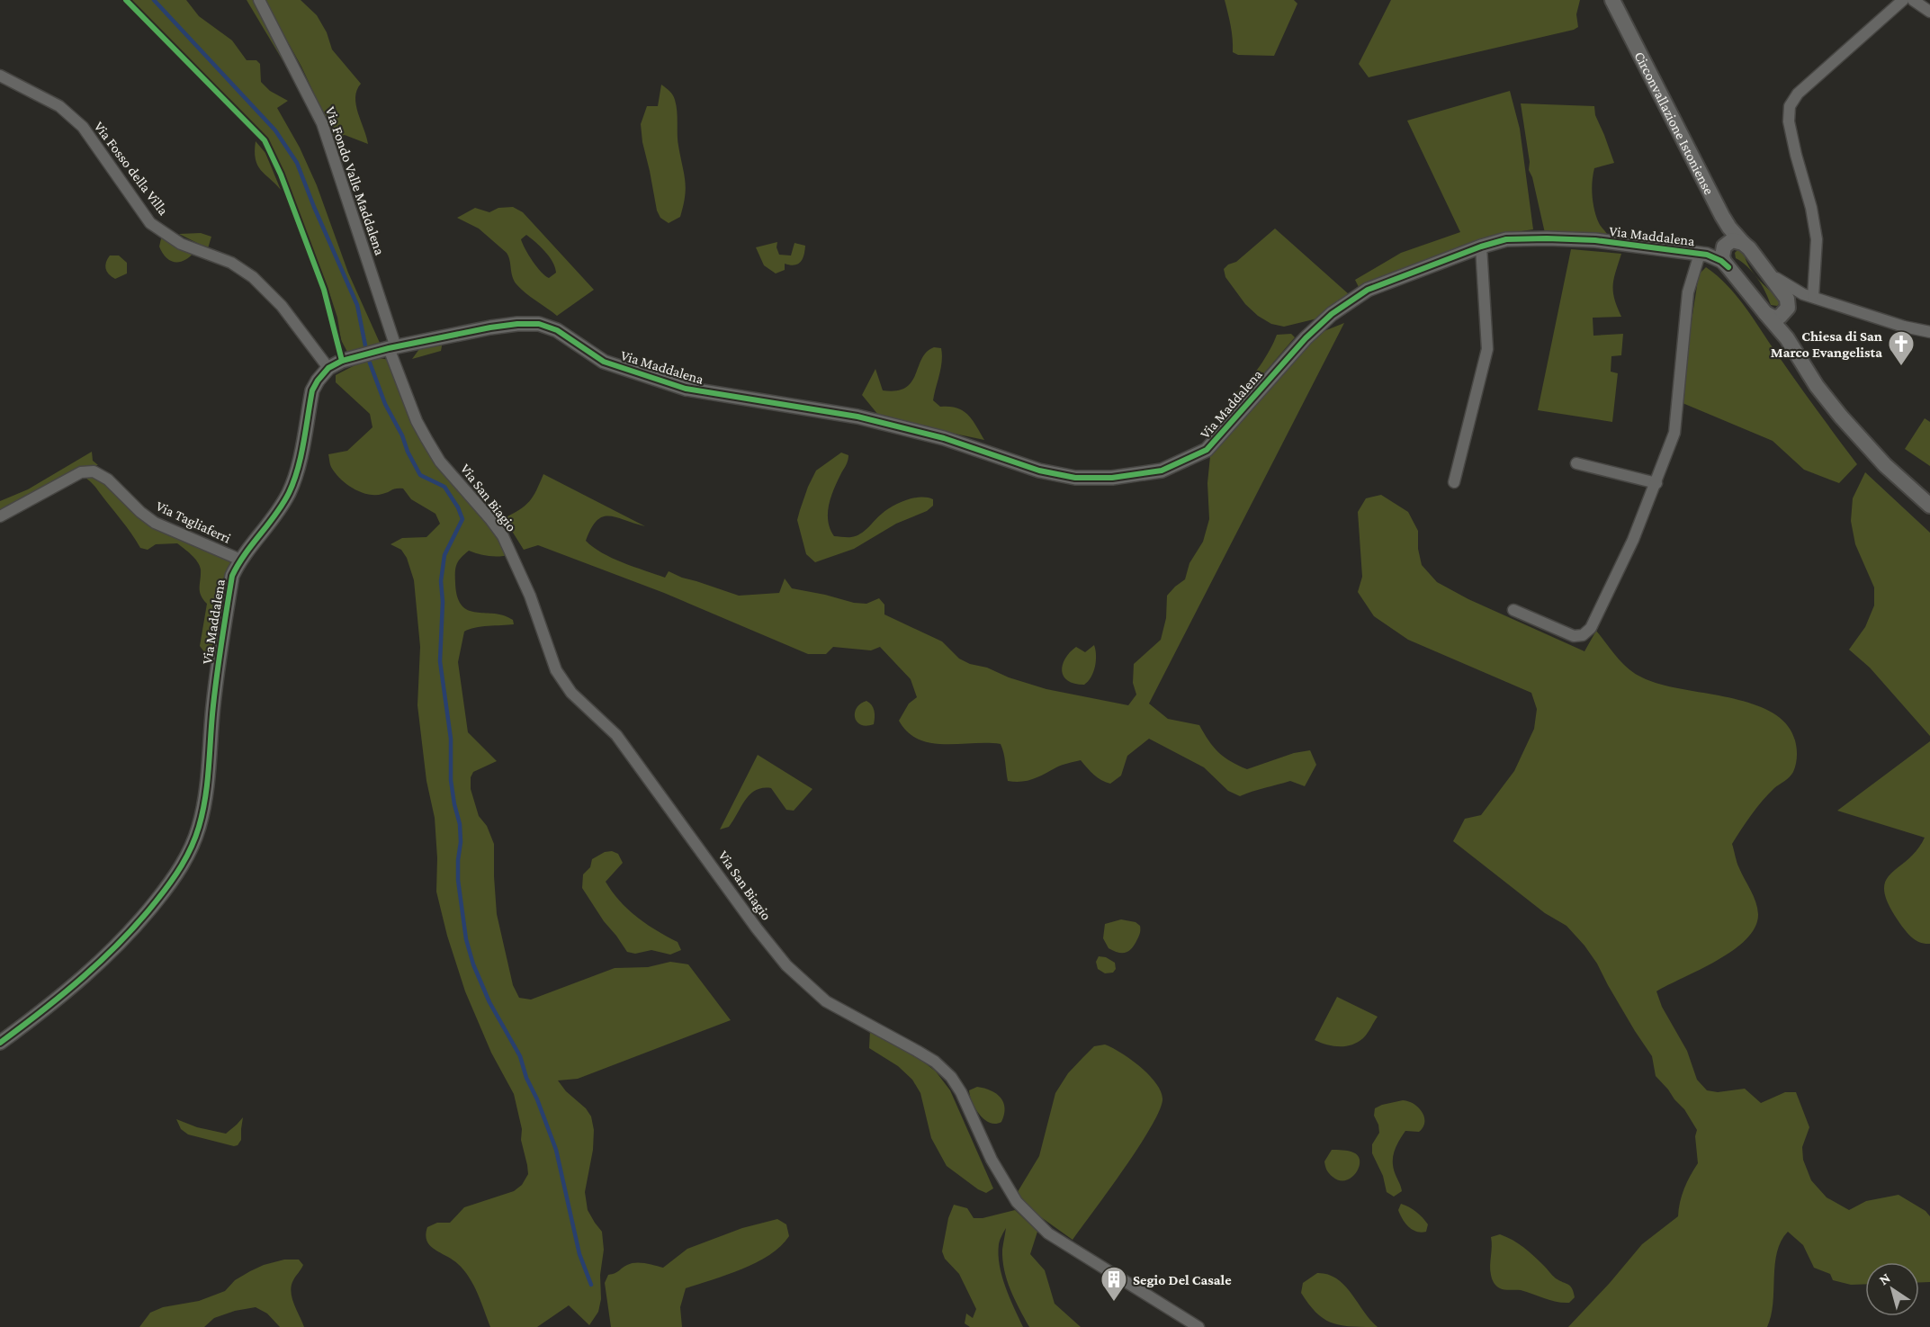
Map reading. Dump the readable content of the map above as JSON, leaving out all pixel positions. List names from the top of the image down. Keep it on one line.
{"streets":{"main road":["Circonvallazione Istoniense"],"street":["Via Fosso della Villa","Via Fondo Valle Maddalena","Via Maddalena","Via San Biagio","Via Tagliaferri"]},"crossings":[["Via Fosso della Villa","Via Maddalena"],["Via Fondo Valle Maddalena","Via Maddalena"],["Via Fondo Valle Maddalena","Via San Biagio"],["Via Maddalena","Via San Biagio"],["Via Maddalena","Via Tagliaferri"]],"places":{"church":["Chiesa di San Marco Evangelista"],"building":["Segio Del Casale"]},"north":"top left"}
